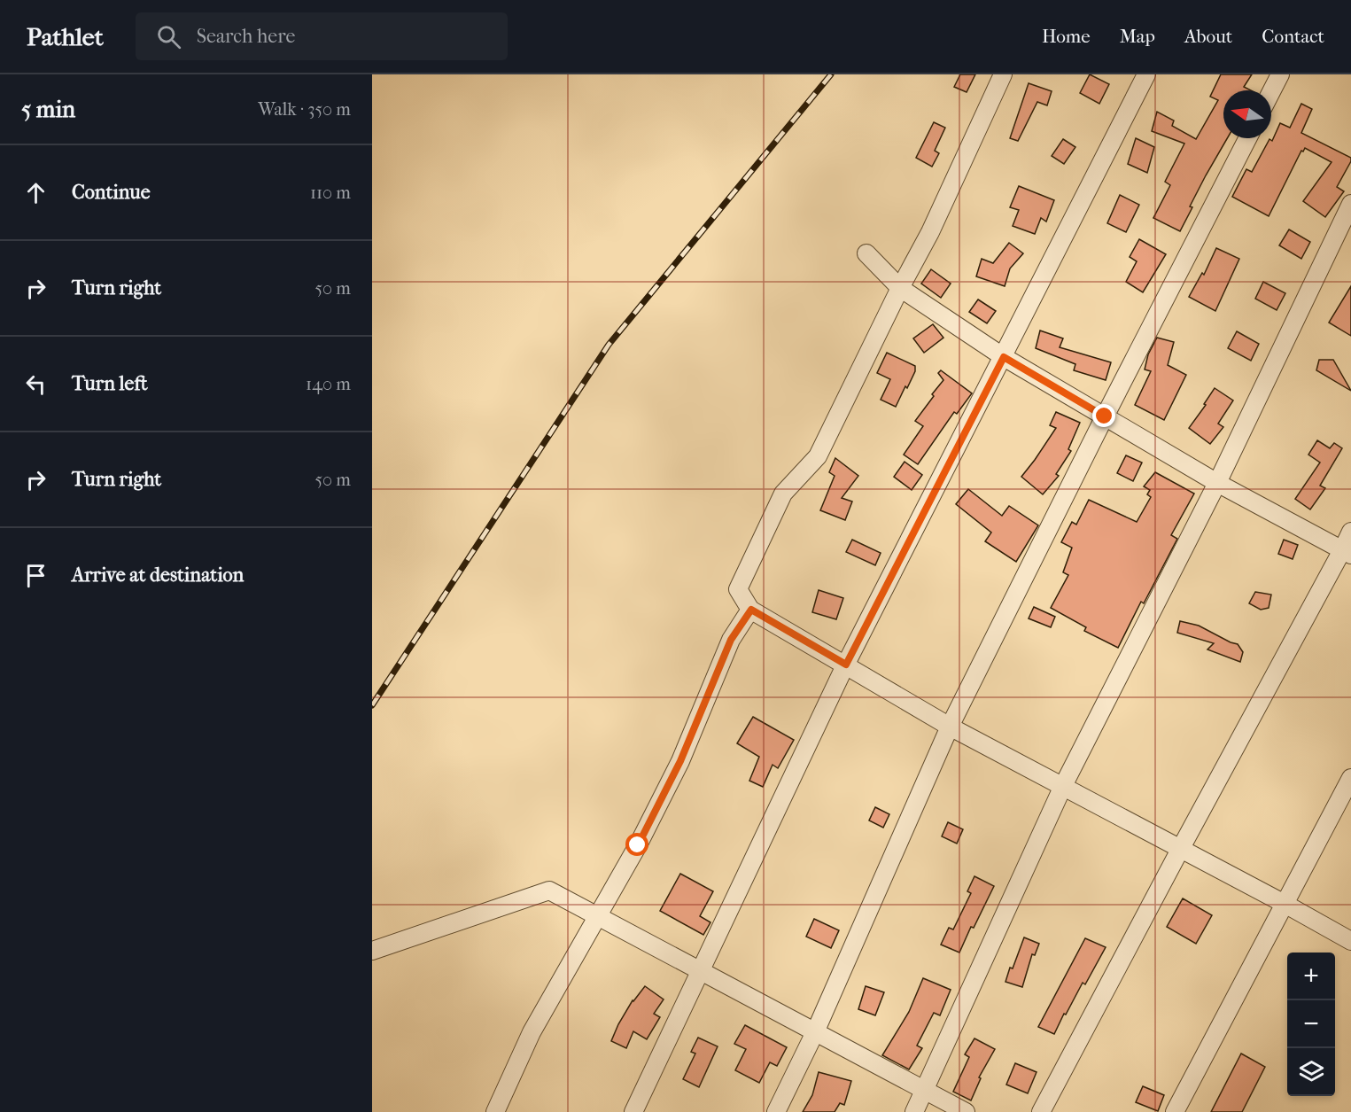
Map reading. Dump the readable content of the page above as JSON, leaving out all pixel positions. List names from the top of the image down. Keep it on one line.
{"north":"left","page":{"header":"Pathlet","search":"Search here","nav":["Home","Map","About","Contact"],"heading":["5 min","Walk · 350 m"],"list":[["Continue","110 m"],["Turn right","50 m"],["Turn left","140 m"],["Turn right","50 m"],"Arrive at destination"],"map_buttons":["+","−"]}}
